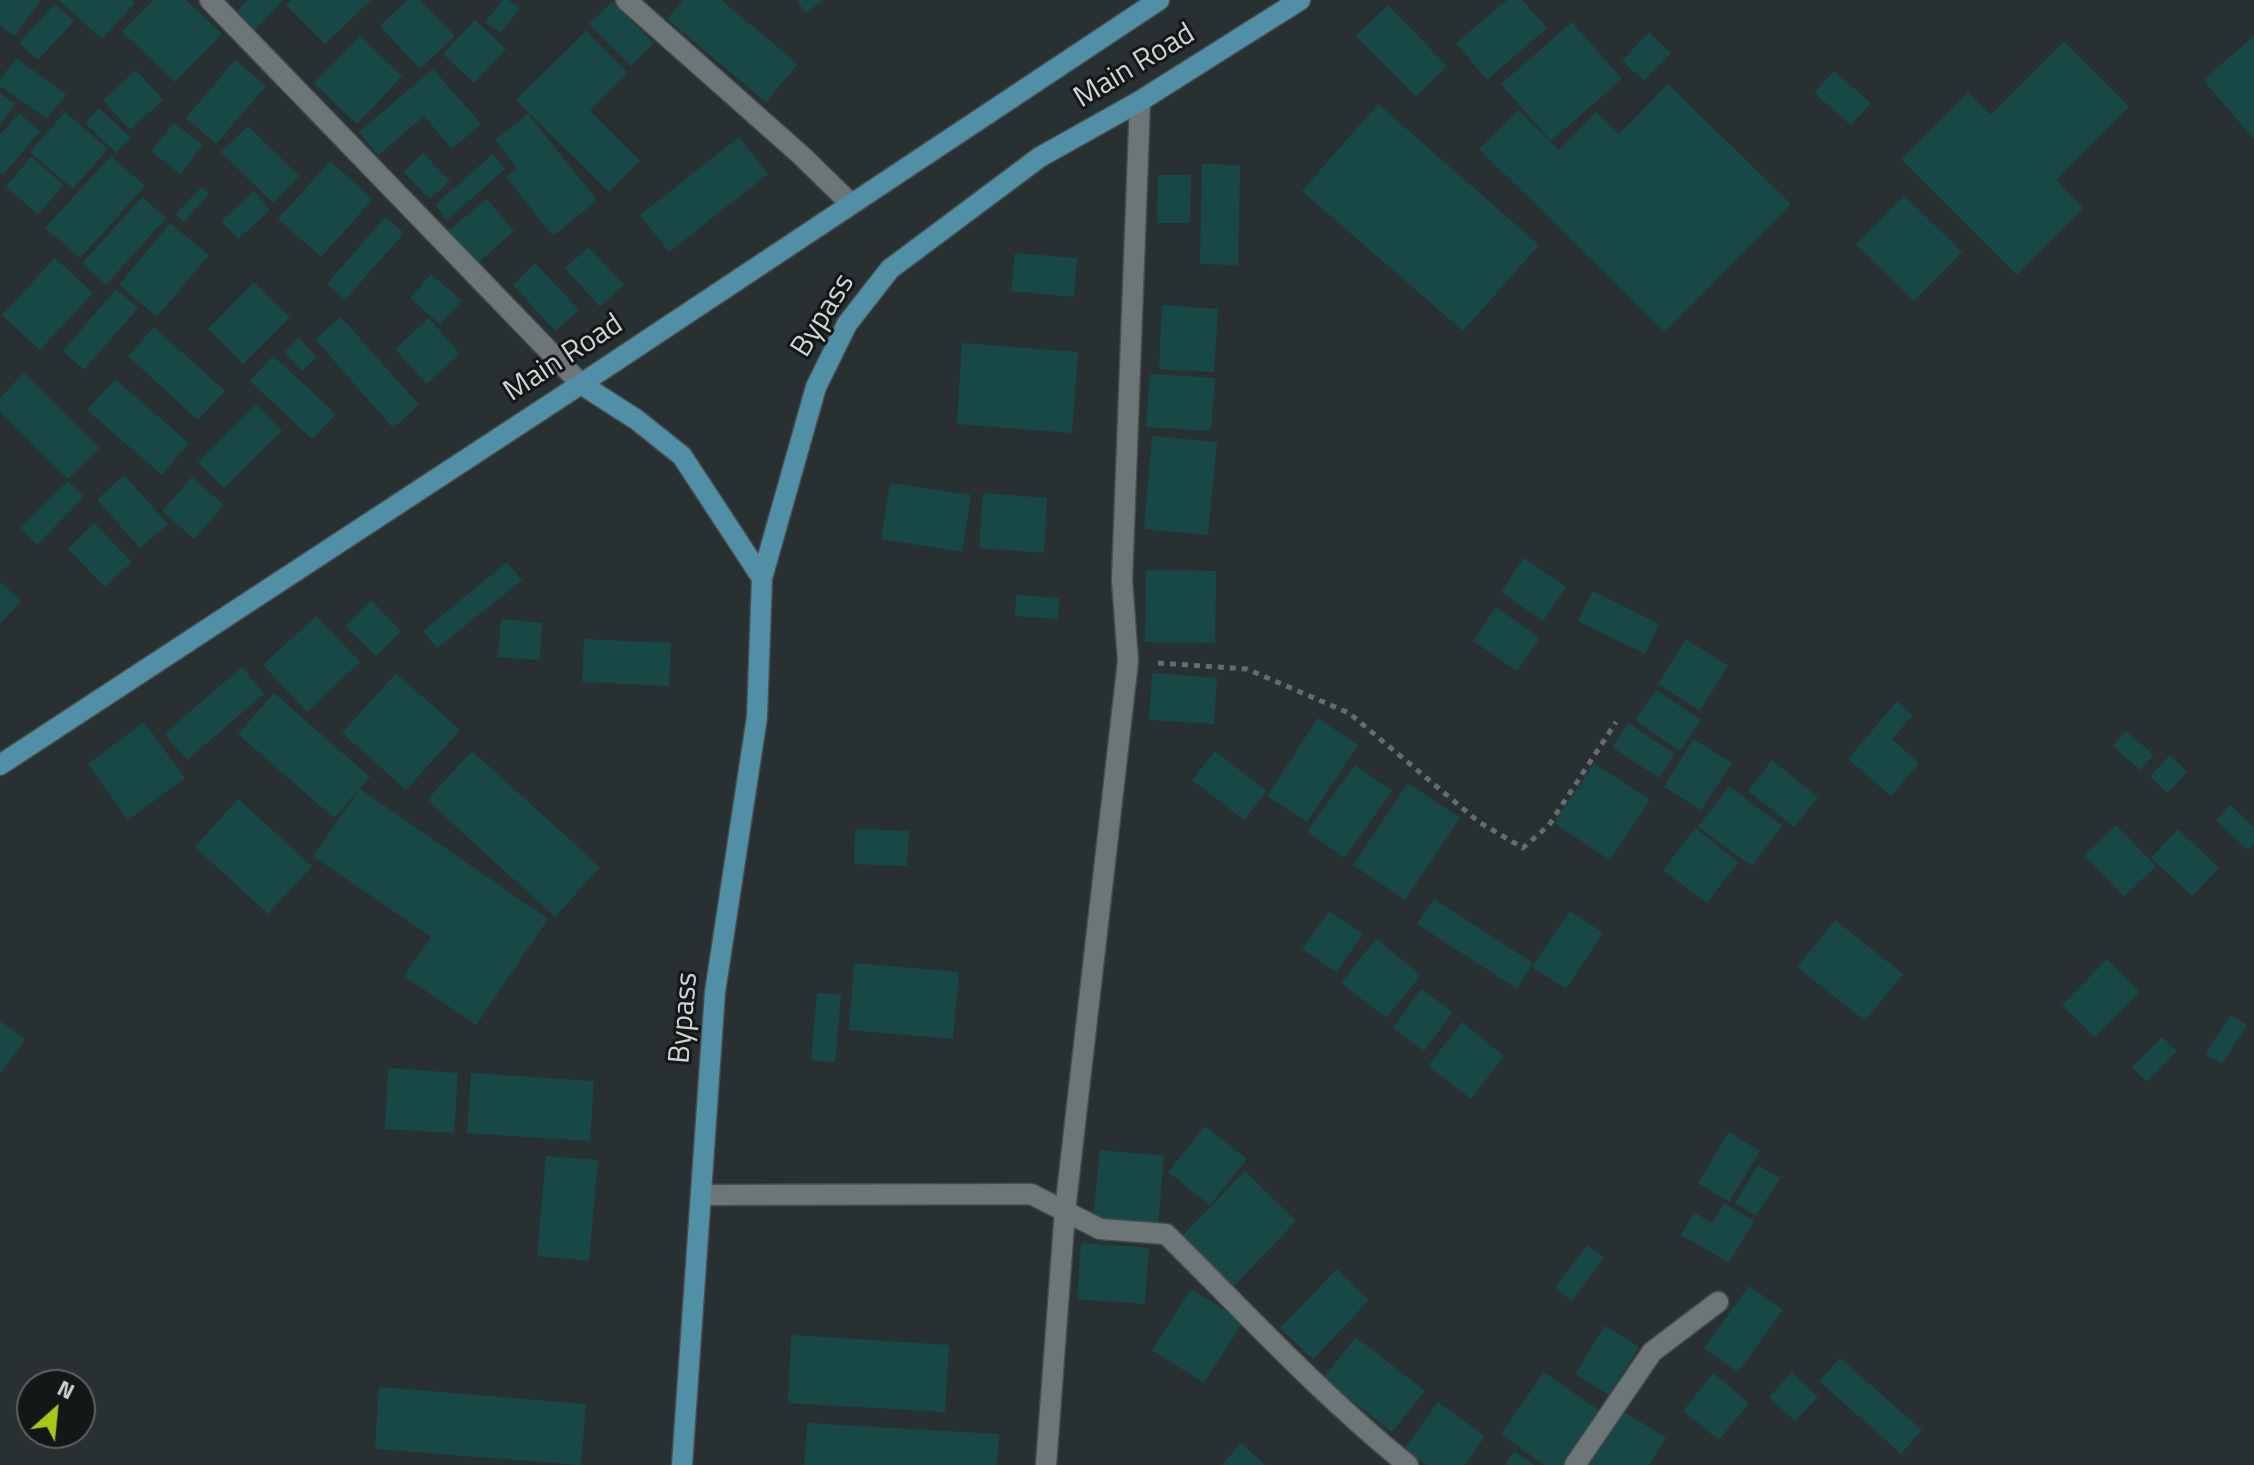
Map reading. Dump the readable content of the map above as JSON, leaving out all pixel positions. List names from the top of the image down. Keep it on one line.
{"streets":{"main road":["Main Road","Bypass"]},"crossings":[["Main Road","Bypass"]],"north":"top right"}
